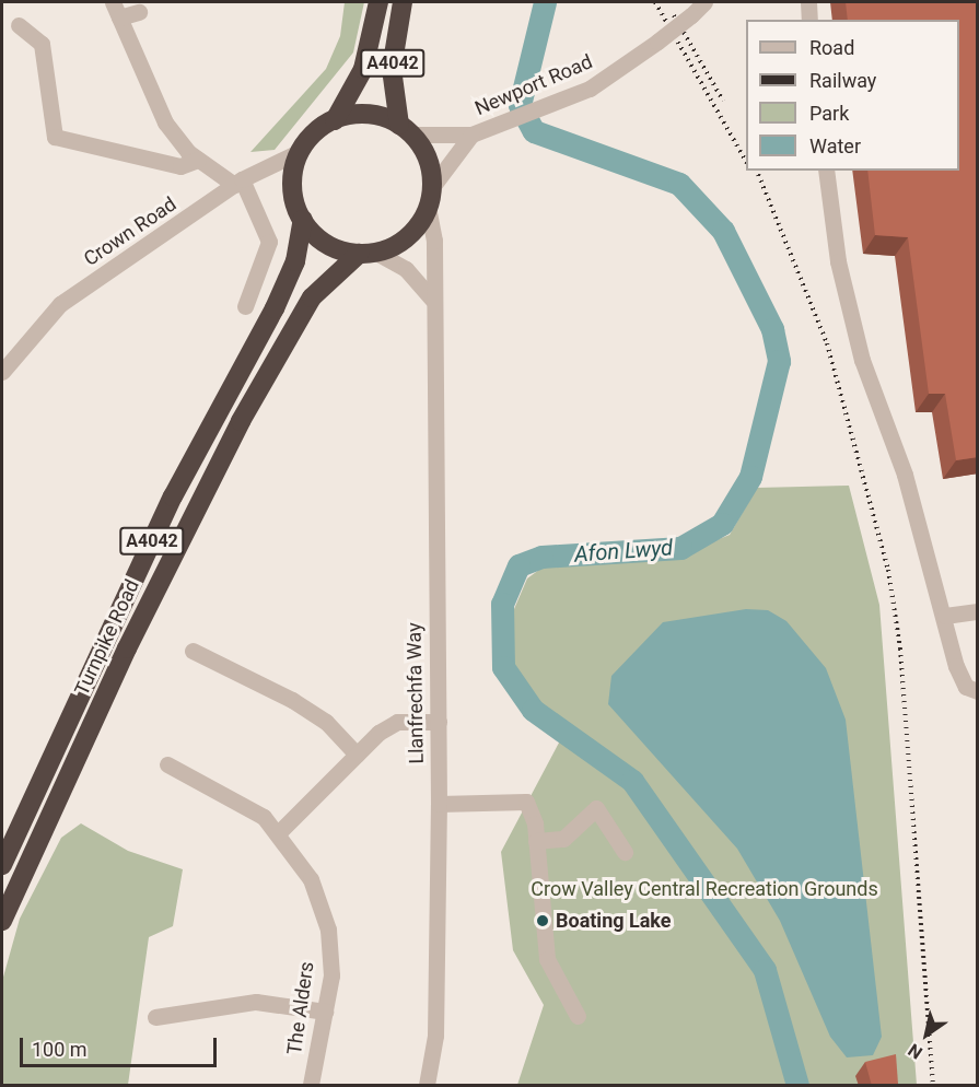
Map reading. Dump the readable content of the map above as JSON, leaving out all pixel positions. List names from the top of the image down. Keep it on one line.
{"streets":{"highway":["A4042","Turnpike Road"],"street":["Newport Road","Crown Road","Llanfrechfa Way","The Alders"]},"crossings":[["A4042","Newport Road"],["A4042","Crown Road"],["A4042","Turnpike Road"],["A4042","Llanfrechfa Way"],["Newport Road","Crown Road"],["Newport Road","Turnpike Road"],["Newport Road","Llanfrechfa Way"],["Crown Road","Turnpike Road"],["Crown Road","Llanfrechfa Way"],["Turnpike Road","Llanfrechfa Way"]],"water":["Afon Lwyd"],"parks":["Crow Valley Central Recreation Grounds"],"places":["Boating Lake"],"legend":["Road","Railway","Park","Water"],"scale_bar":"100 m","north":"bottom left"}
